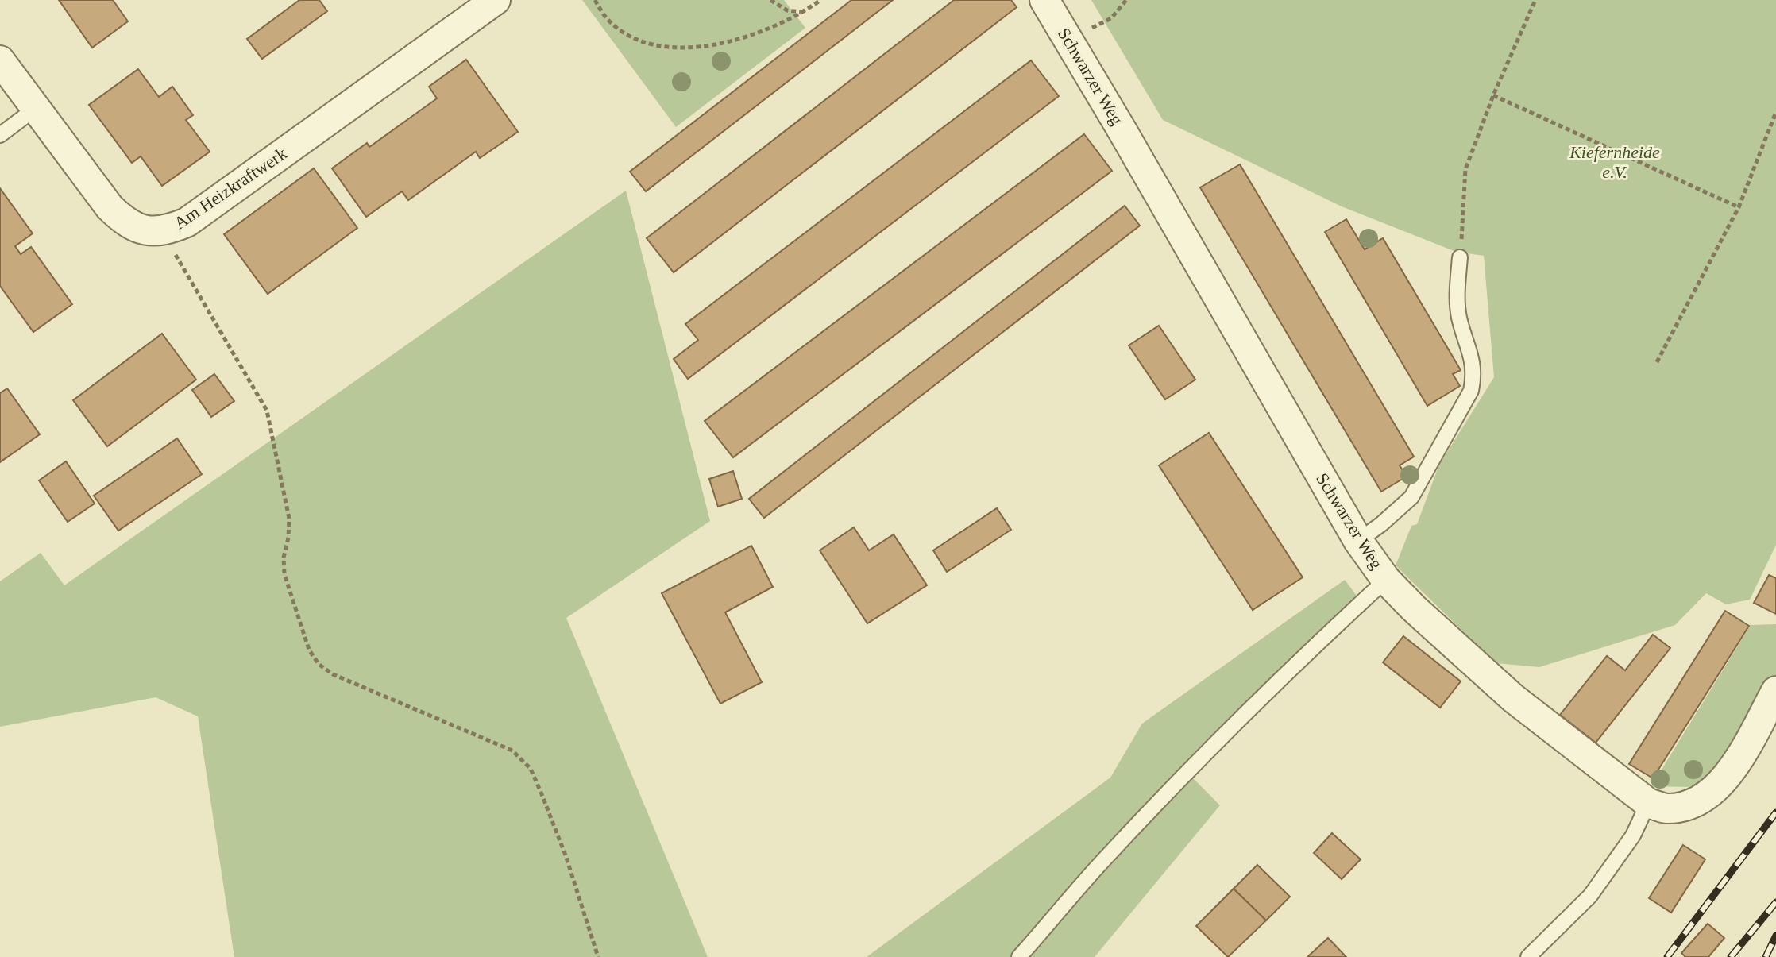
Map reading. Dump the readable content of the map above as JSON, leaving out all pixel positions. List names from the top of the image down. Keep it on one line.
{"streets":{"street":["Schwarzer Weg","Am Heizkraftwerk"]},"parks":["Kiefernheide e.V."]}
